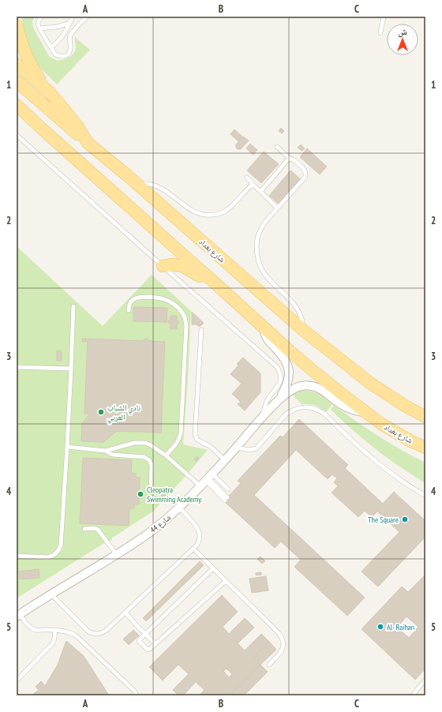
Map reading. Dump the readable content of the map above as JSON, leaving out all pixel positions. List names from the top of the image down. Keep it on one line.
{"streets":{"main road":["شارع بغداد"],"street":["شارع 44"]},"crossings":[["شارع بغداد","شارع 44"]],"places":["نادي الشباب العربي","Cleopatra Swimming Academy","The Square","Al- Raihan"],"north":"top","grid":{"columns":["A","B","C"],"rows":["1","2","3","4","5"]}}
